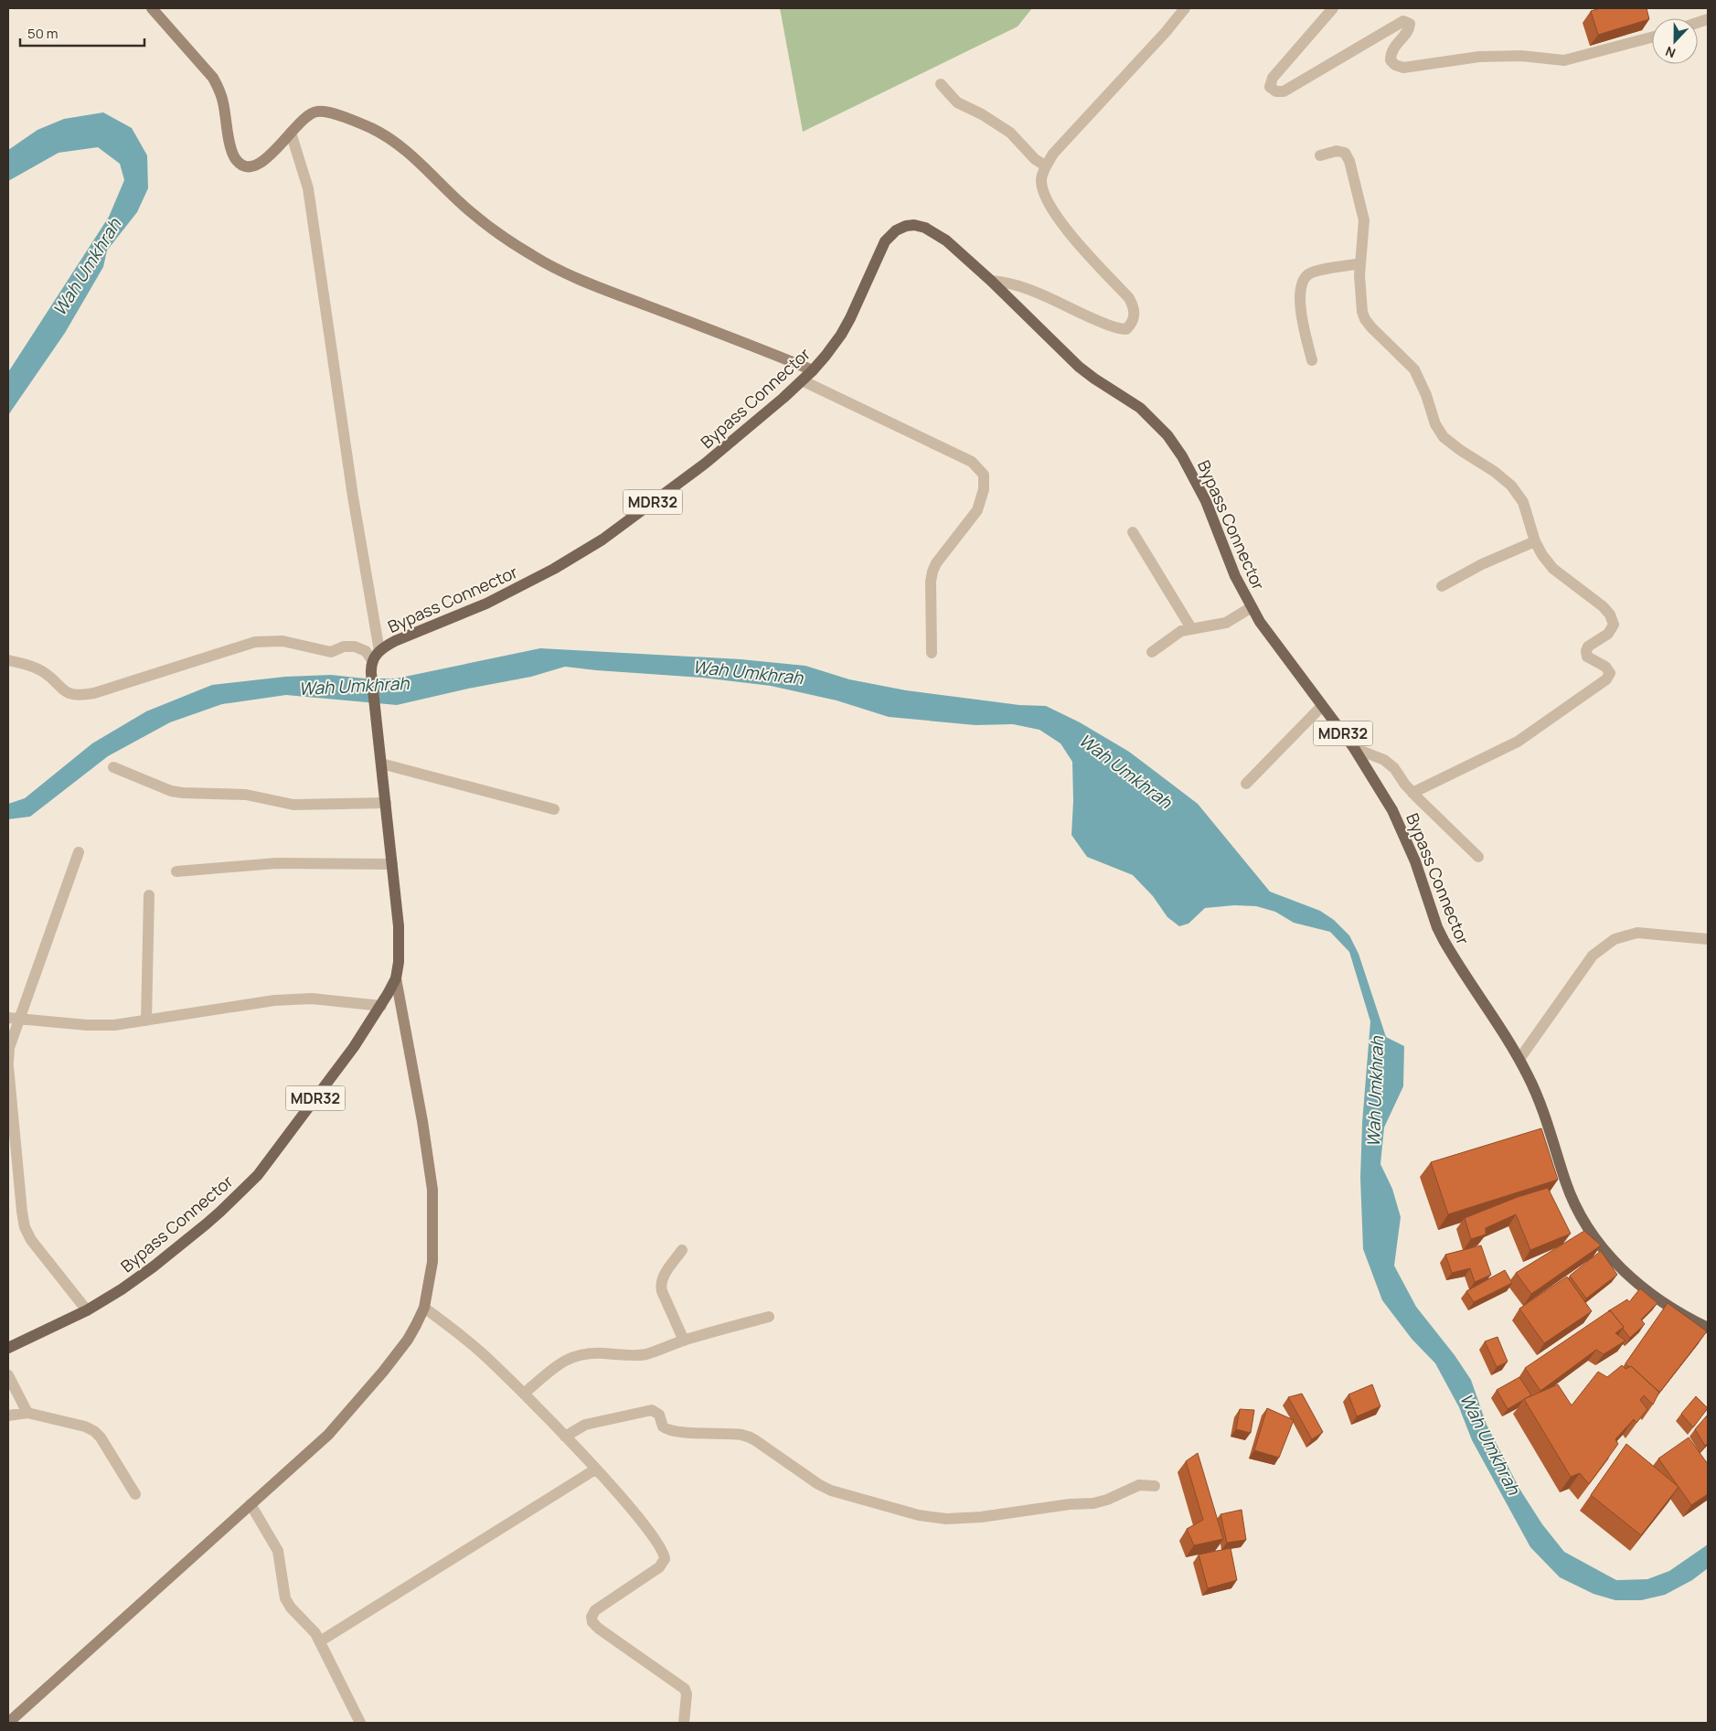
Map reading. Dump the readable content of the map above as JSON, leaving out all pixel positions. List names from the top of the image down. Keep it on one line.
{"streets":{"main road":["Bypass Connector","MDR32"]},"water":["Wah Umkhrah"],"scale_bar":"50 m","north":"bottom"}
